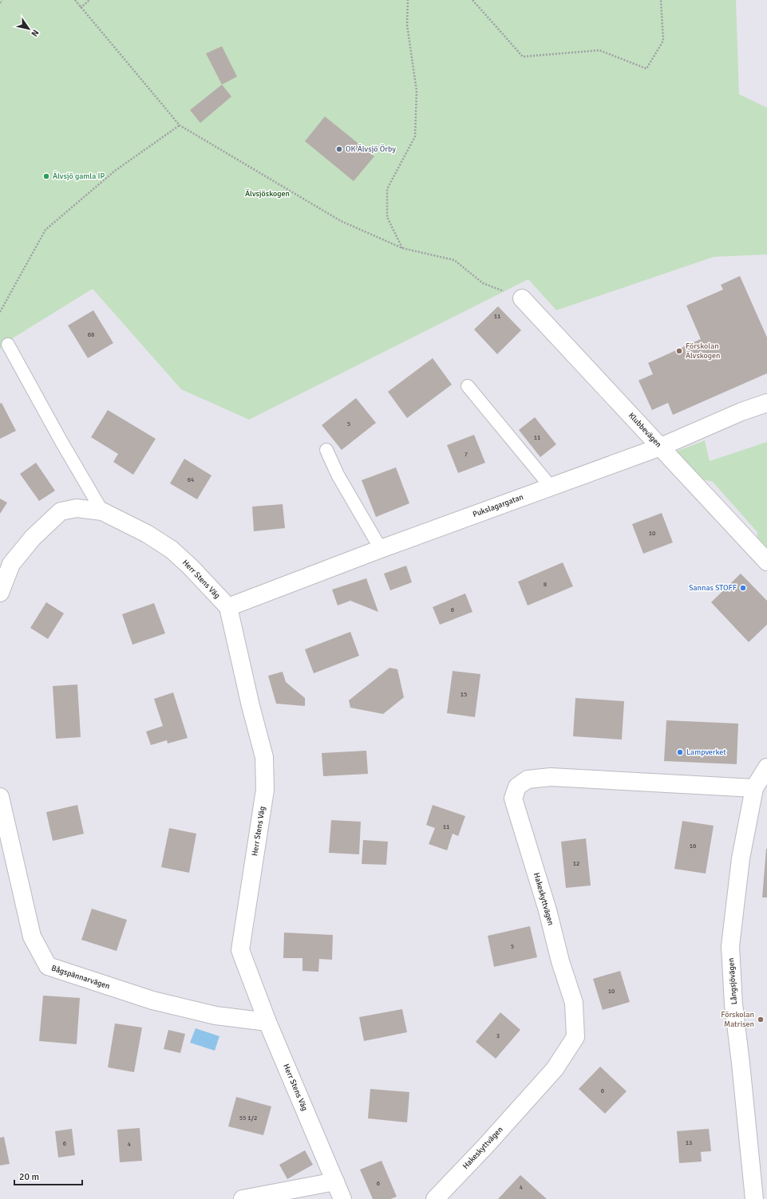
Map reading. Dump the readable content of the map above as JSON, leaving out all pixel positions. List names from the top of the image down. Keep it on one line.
{"streets":{"street":["Klubbevägen","Pukslagargatan","Herr Stens Väg","Hakeskyttvägen","Bågspännarvägen","Långsjövägen"]},"crossings":[["Klubbevägen","Pukslagargatan"],["Pukslagargatan","Herr Stens Väg"],["Herr Stens Väg","Bågspännarvägen"],["Hakeskyttvägen","Långsjövägen"]],"parks":["Älvsjöskogen"],"places":["OK Älvsjö Örby","Älvsjö gamla IP","Förskolan Älvskogen","Sannas STOFF","Lampverket","Förskolan Matrisen"],"house_numbers":["11","68","5","11","7","64","10","8","6","15","11","16","12","5","10","3","6","55 1/2","13","6","4","6","4"],"scale_bar":"20 m","north":"bottom right"}
